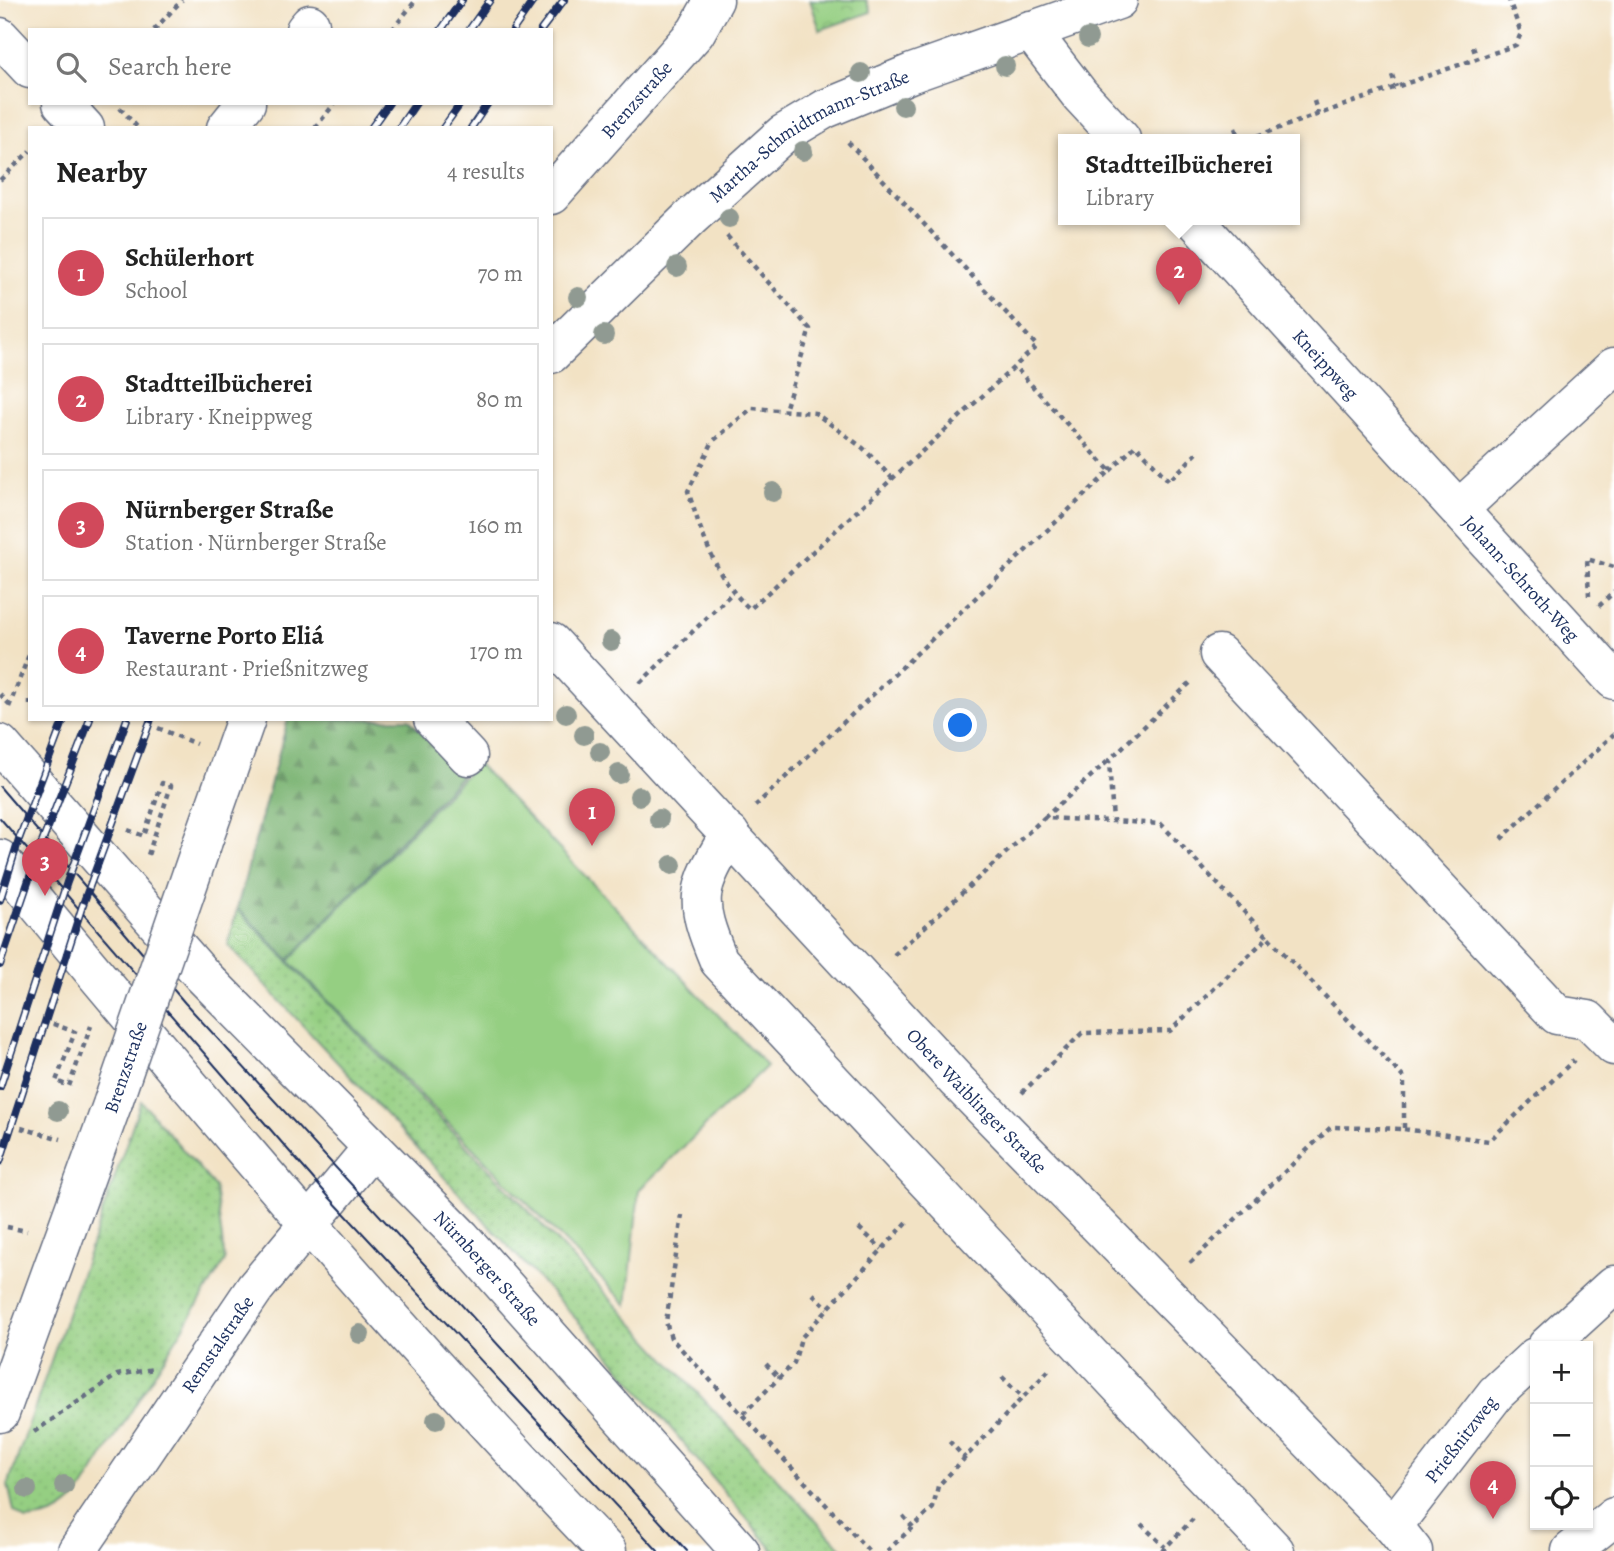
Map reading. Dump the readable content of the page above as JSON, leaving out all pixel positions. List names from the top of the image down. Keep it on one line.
{"streets":{"street":["Brenzstraße","Martha-Schmidtmann-Straße","Kneippweg","Johann-Schroth-Weg","Obere Waiblinger Straße","Nürnberger Straße","Remstalstraße","Prießnitzweg"]},"crossings":[["Kneippweg","Johann-Schroth-Weg"],["Obere Waiblinger Straße","Prießnitzweg"],["Nürnberger Straße","Remstalstraße"]],"page":{"search":"Search here","heading":["Nearby","4 results"],"popup":["Stadtteilbücherei","Library"],"list":[{"mark":"1","name":"Schülerhort","note":"School","value":"70 m"},{"mark":"2","name":"Stadtteilbücherei","note":"Library · Kneippweg","value":"80 m"},{"mark":"3","name":"Nürnberger Straße","note":"Station · Nürnberger Straße","value":"160 m"},{"mark":"4","name":"Taverne Porto Eliá","note":"Restaurant · Prießnitzweg","value":"170 m"}],"pins":["2","1","3","4"],"map_buttons":["+","−"]}}
